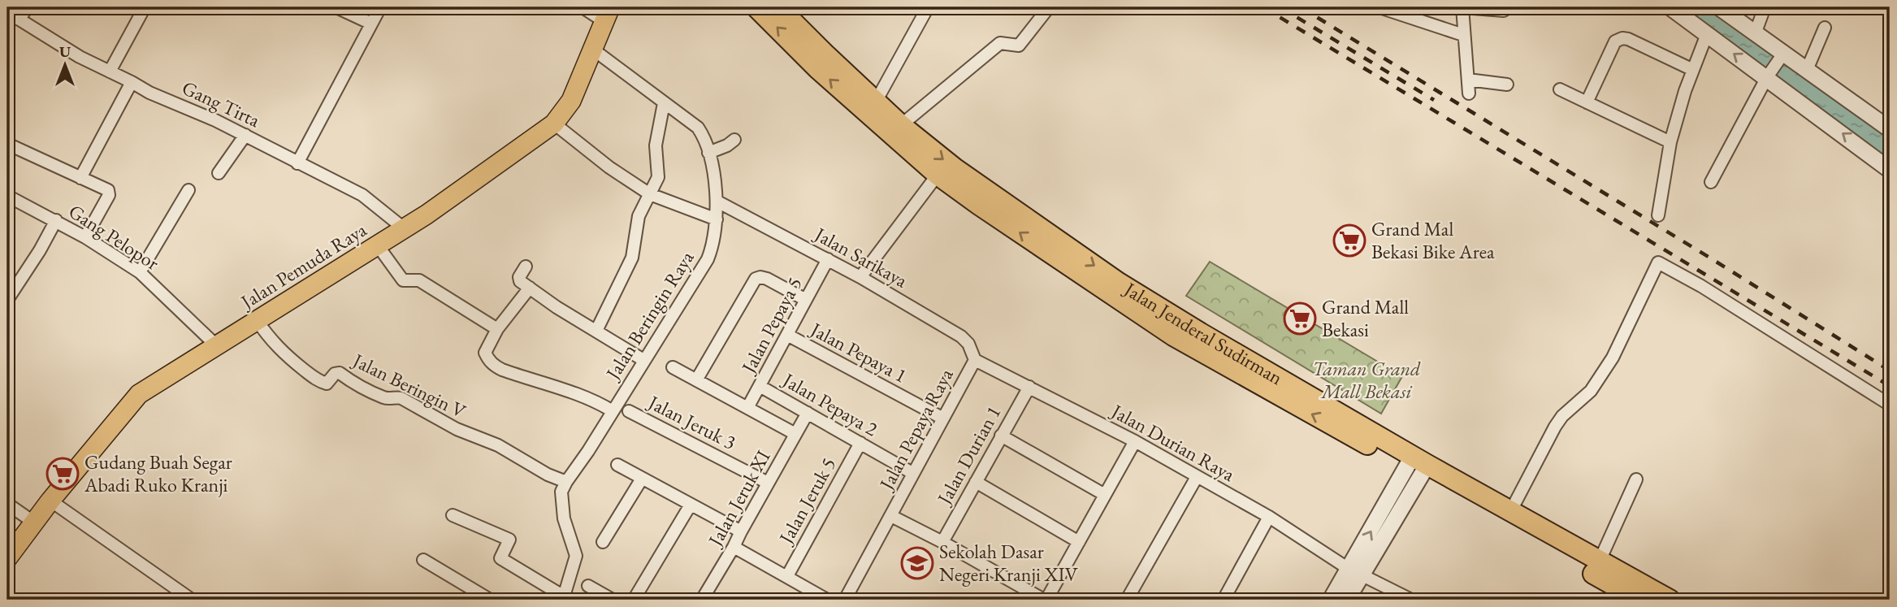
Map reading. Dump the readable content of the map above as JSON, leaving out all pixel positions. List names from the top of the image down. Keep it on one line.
{"streets":{"highway":["Jalan Jenderal Sudirman"],"main road":["Jalan Pemuda Raya"],"street":["Gang Tirta","Gang Pelopor","Jalan Sarikaya","Jalan Beringin Raya","Jalan Pepaya 5","Jalan Pepaya 1","Jalan Beringin V","Jalan Pepaya 2","Jalan Jeruk 3","Jalan Pepaya Raya","Jalan Durian Raya","Jalan Durian 1","Jalan Jeruk XI","Jalan Jeruk 5"]},"crossings":[["Gang Tirta","Jalan Pemuda Raya"],["Gang Pelopor","Jalan Pemuda Raya"],["Jalan Sarikaya","Jalan Beringin Raya"],["Jalan Sarikaya","Jalan Pepaya 5"],["Jalan Sarikaya","Jalan Pepaya Raya"],["Jalan Sarikaya","Jalan Durian Raya"],["Jalan Pemuda Raya","Jalan Beringin Raya"],["Jalan Pemuda Raya","Jalan Beringin V"],["Jalan Beringin Raya","Jalan Beringin V"],["Jalan Pepaya 5","Jalan Pepaya 1"],["Jalan Pepaya 5","Jalan Pepaya 2"],["Jalan Pepaya 1","Jalan Pepaya Raya"],["Jalan Pepaya 2","Jalan Pepaya Raya"],["Jalan Pepaya 2","Jalan Jeruk XI"],["Jalan Pepaya 2","Jalan Jeruk 5"],["Jalan Jeruk 3","Jalan Jeruk XI"],["Jalan Pepaya Raya","Jalan Durian Raya"],["Jalan Durian Raya","Jalan Durian 1"]],"parks":["Taman Grand Mall Bekasi"],"places":{"supermarket":["Grand Mal Bekasi Bike Area","Grand Mall Bekasi","Gudang Buah Segar Abadi Ruko Kranji"],"school or university":["Sekolah Dasar Negeri Kranji XIV"]},"north":"top"}
